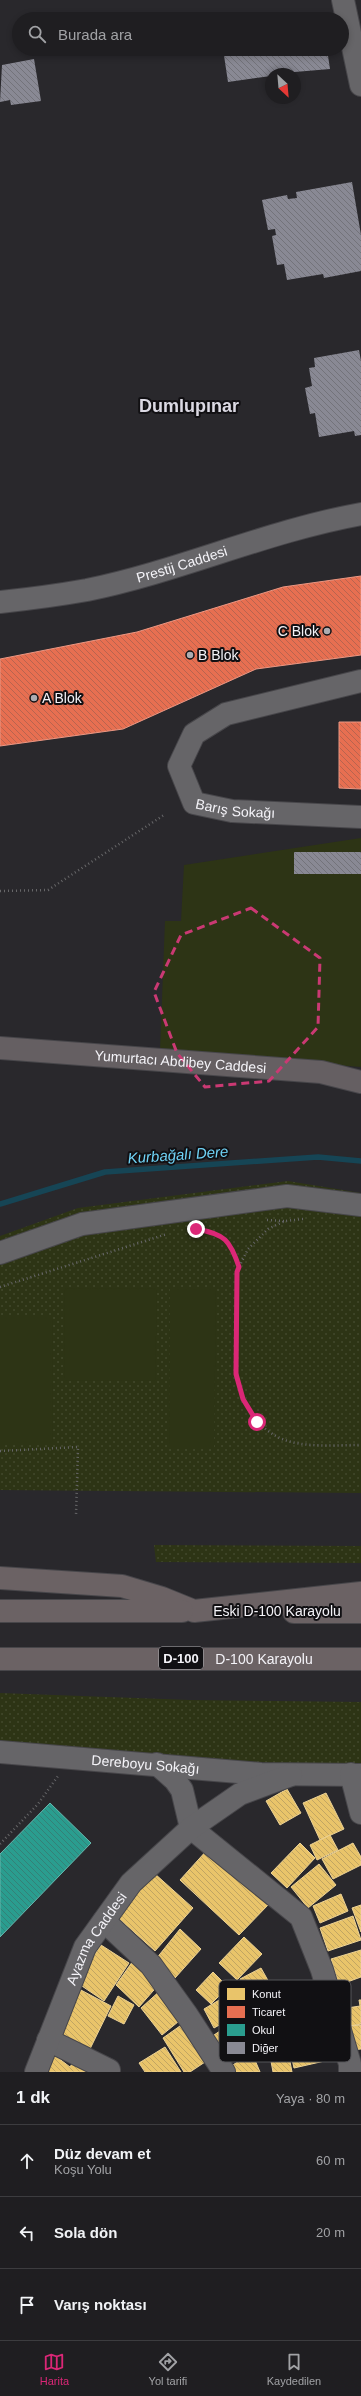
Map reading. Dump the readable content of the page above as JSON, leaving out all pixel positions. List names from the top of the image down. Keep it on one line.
{"streets":{"highway":["Eski D-100 Karayolu","D-100","D-100 Karayolu"],"main road":["Yumurtacı Abdibey Caddesi"],"street":["Prestij Caddesi","Barış Sokağı","Dereboyu Sokağı","Ayazma Caddesi"]},"crossings":[["Dereboyu Sokağı","Ayazma Caddesi"]],"districts":["Dumlupınar"],"water":["Kurbağalı Dere"],"places":["C Blok","B Blok","A Blok"],"legend":["Konut","Ticaret","Okul","Diğer"],"north":"bottom right","page":{"search":"Burada ara","heading":["1 dk","Yaya · 80 m"],"list":[["Düz devam et","Koşu Yolu","60 m"],["Sola dön","20 m"],"Varış noktası"],"nav":["Harita","Yol tarifi","Kaydedilen"]}}
